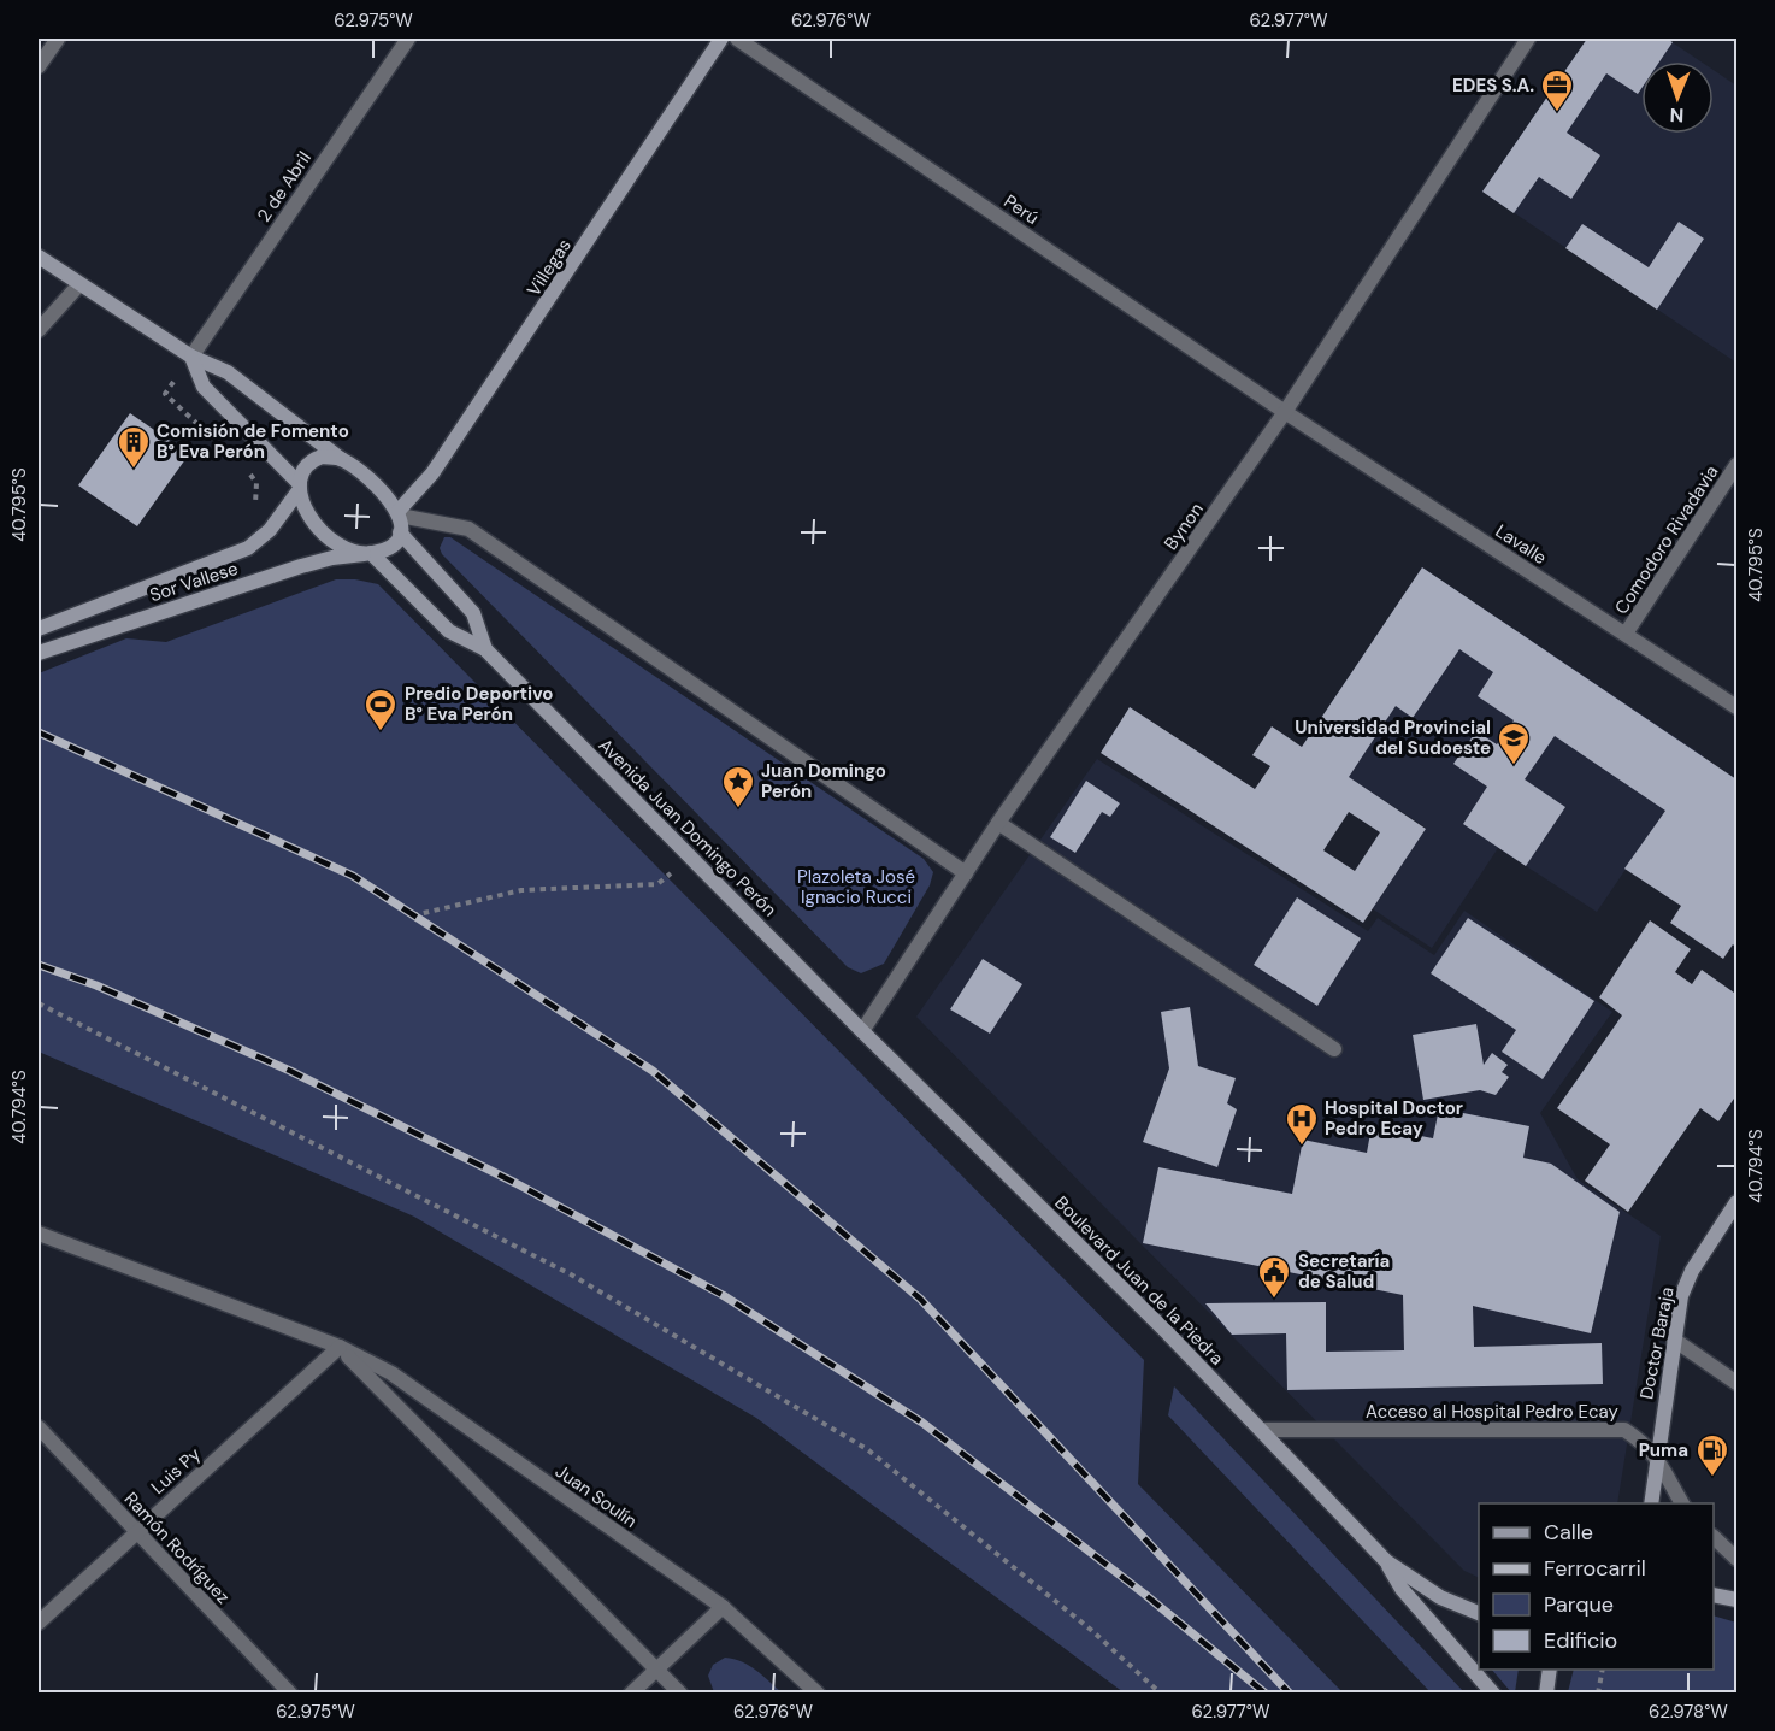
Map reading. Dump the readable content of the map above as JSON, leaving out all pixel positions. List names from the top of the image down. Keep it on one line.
{"streets":{"main road":["Villegas","Sor Vallese","Avenida Juan Domingo Perón","Boulevard Juan de la Piedra","Doctor Baraja"],"street":["2 de Abril","Perú","Bynon","Comodoro Rivadavia","Lavalle","Acceso al Hospital Pedro Ecay","Luis Py","Juan Soulín","Ramón Rodríguez"]},"crossings":[["Perú","Bynon"],["Perú","Lavalle"],["Villegas","Sor Vallese"],["Villegas","Avenida Juan Domingo Perón"],["Bynon","Lavalle"],["Bynon","Avenida Juan Domingo Perón"],["Bynon","Boulevard Juan de la Piedra"],["Comodoro Rivadavia","Lavalle"],["Sor Vallese","Avenida Juan Domingo Perón"],["Avenida Juan Domingo Perón","Boulevard Juan de la Piedra"],["Boulevard Juan de la Piedra","Acceso al Hospital Pedro Ecay"],["Doctor Baraja","Acceso al Hospital Pedro Ecay"],["Luis Py","Juan Soulín"],["Luis Py","Ramón Rodríguez"]],"parks":["Plazoleta José Ignacio Rucci"],"places":{"office":["EDES S.A."],"building":["Comisión de Fomento B° Eva Perón"],"sports":["Predio Deportivo B° Eva Perón"],"school or university":["Universidad Provincial del Sudoeste"],"place":["Juan Domingo Perón"],"hospital":["Hospital Doctor Pedro Ecay"],"public building":["Secretaría de Salud"],"fuel station":["Puma"]},"legend":["Calle","Ferrocarril","Parque","Edificio"],"north":"bottom","coordinates":["62.975°W","62.976°W","62.977°W","40.795°S","40.794°S","62.978°W"]}
